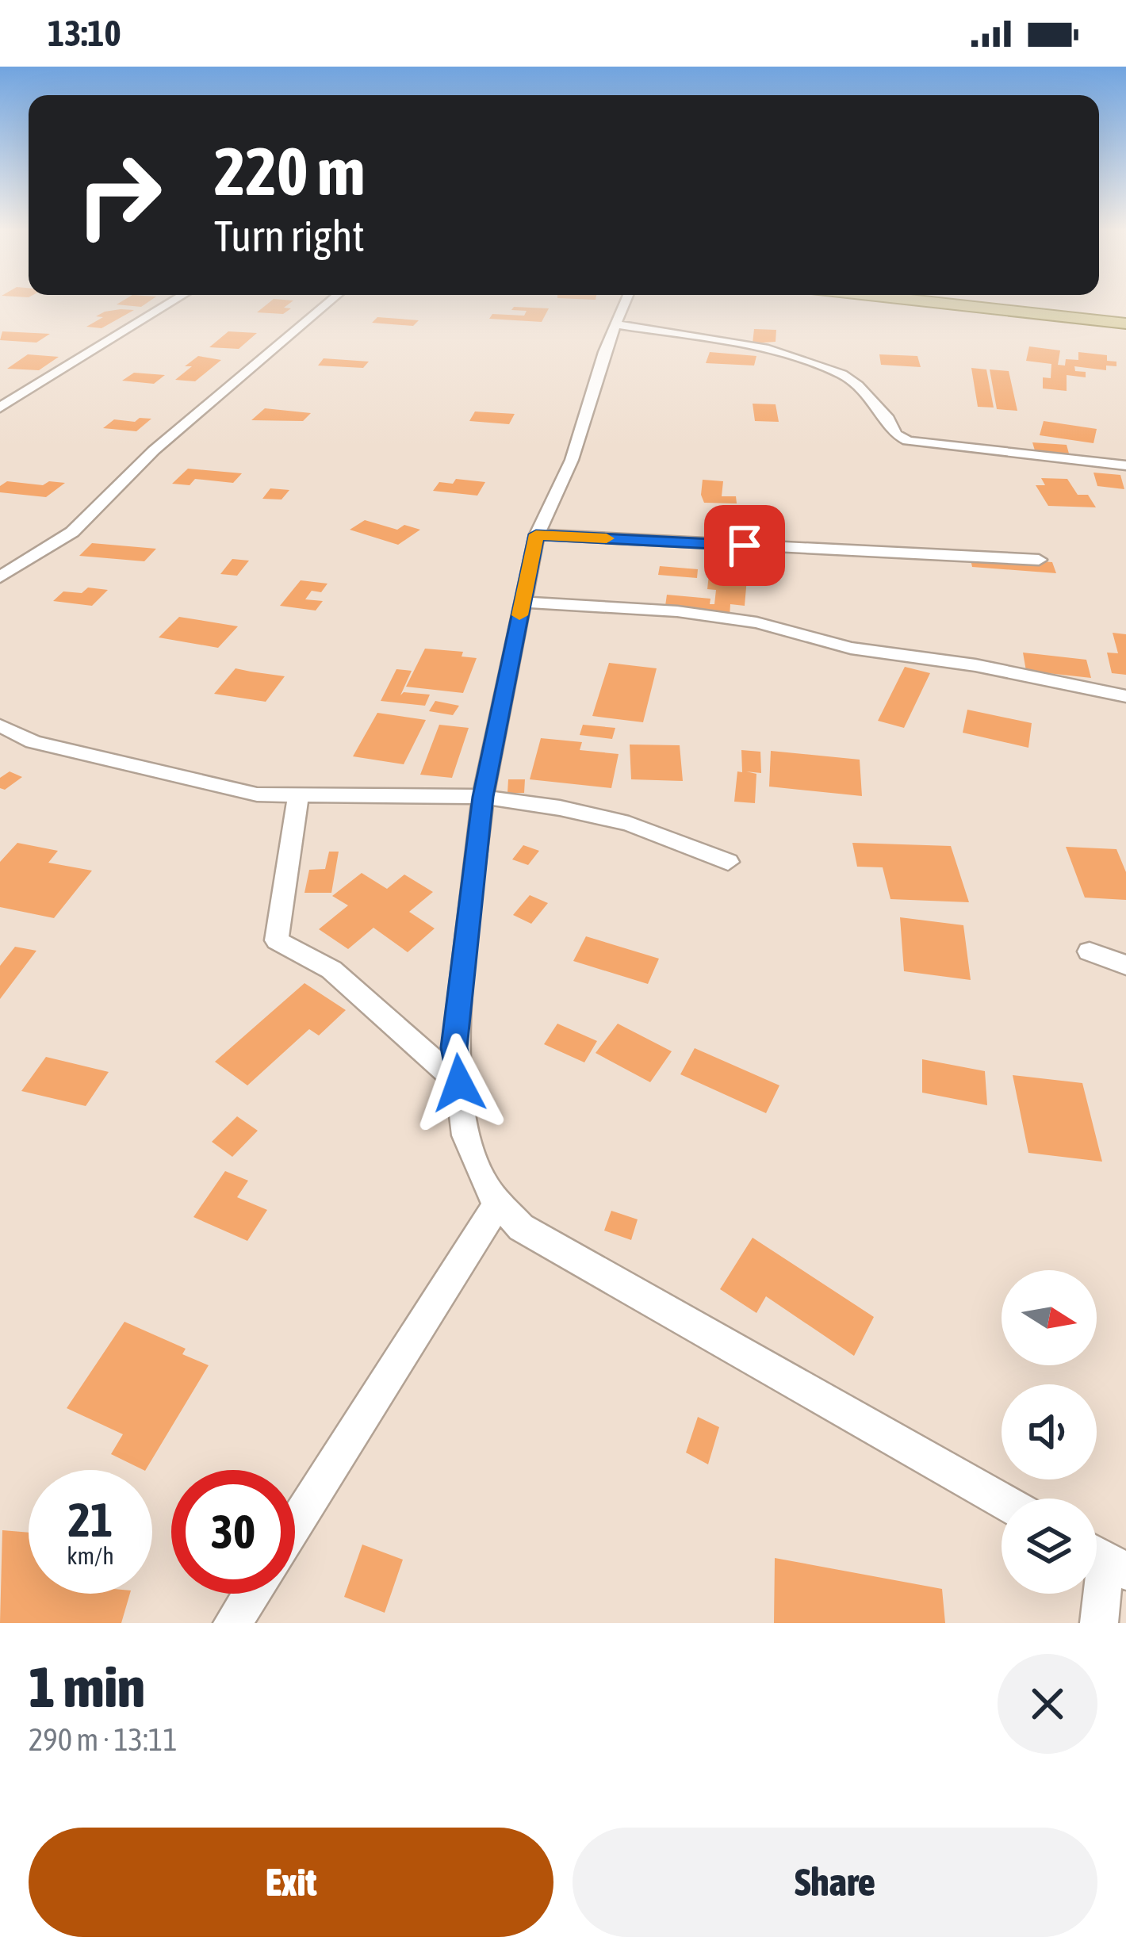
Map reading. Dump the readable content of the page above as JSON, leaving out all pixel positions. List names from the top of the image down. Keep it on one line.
{"north":"right","page":{"status":"13:10","turn":["220 m","Turn right"],"speed":"21 km/h","limit":"30","heading":["1 min","290 m · 13:11"],"buttons":["Exit","Share"]}}
